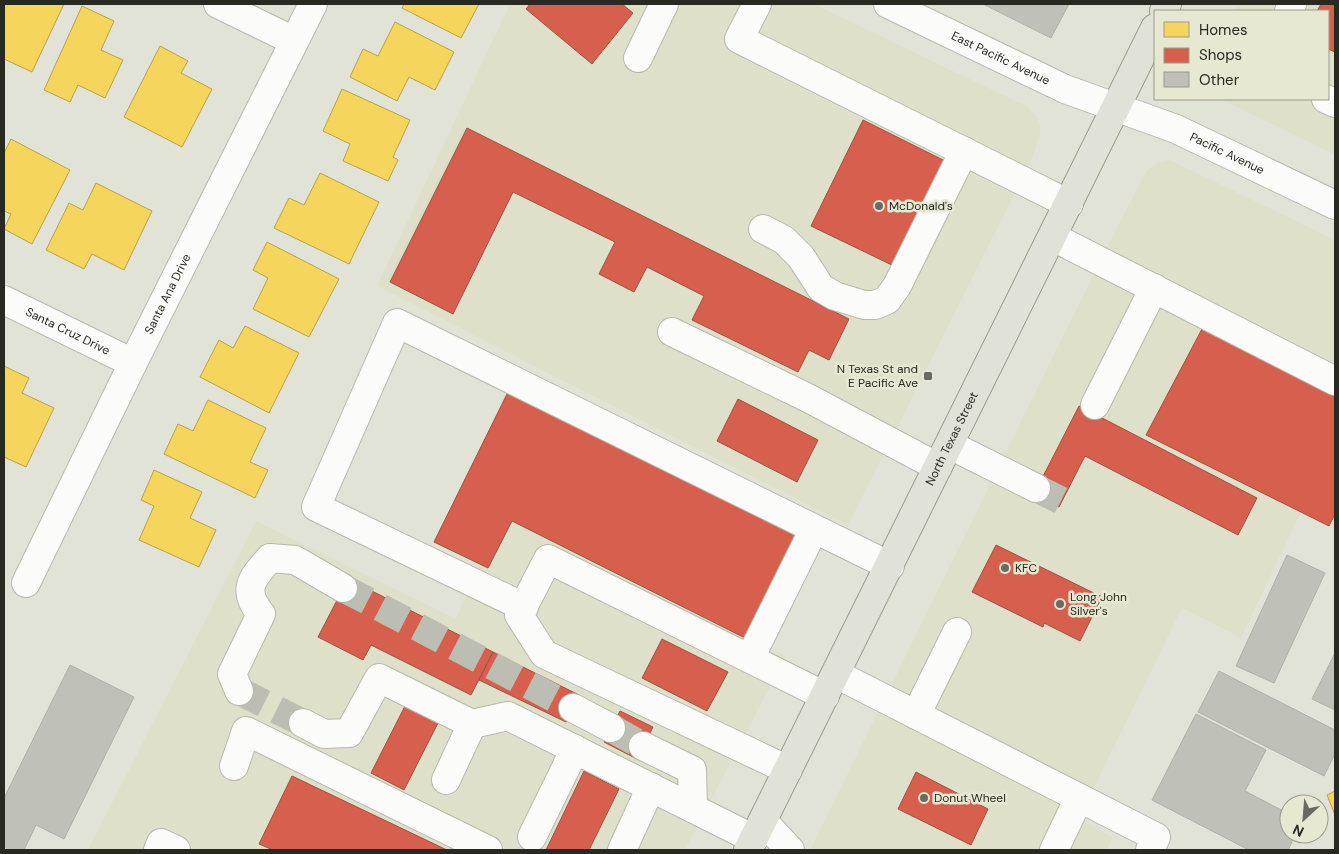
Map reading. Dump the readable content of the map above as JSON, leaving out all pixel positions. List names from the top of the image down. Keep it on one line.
{"streets":{"main road":["North Texas Street"],"street":["East Pacific Avenue","Pacific Avenue","Santa Ana Drive","Santa Cruz Drive"]},"crossings":[["East Pacific Avenue","Pacific Avenue"],["East Pacific Avenue","North Texas Street"],["Pacific Avenue","North Texas Street"],["Santa Ana Drive","Santa Cruz Drive"]],"places":{"other":["McDonald's","KFC","Long John Silver's","Donut Wheel"],"transit":["N Texas St and E Pacific Ave"]},"legend":["Homes","Shops","Other"],"north":"bottom left"}
